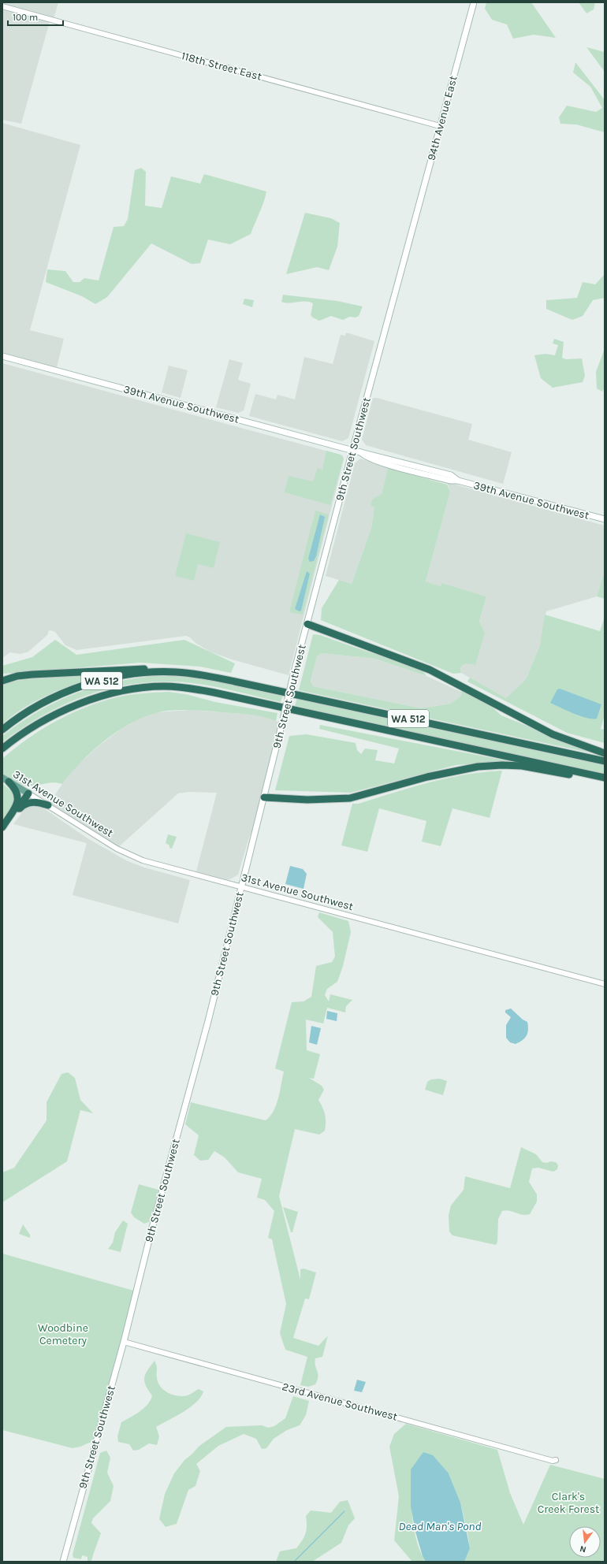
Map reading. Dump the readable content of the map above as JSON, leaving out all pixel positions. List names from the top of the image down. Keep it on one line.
{"streets":{"highway":["WA 512"],"main road":["94th Avenue East","39th Avenue Southwest","9th Street Southwest","31st Avenue Southwest"],"street":["118th Street East","23rd Avenue Southwest"]},"crossings":[["118th Street East","94th Avenue East"],["94th Avenue East","9th Street Southwest"],["39th Avenue Southwest","9th Street Southwest"],["9th Street Southwest","31st Avenue Southwest"],["9th Street Southwest","23rd Avenue Southwest"]],"water":["Dead Man's Pond"],"parks":["Woodbine Cemetery","Clark's Creek Forest"],"scale_bar":"100 m","north":"bottom"}
